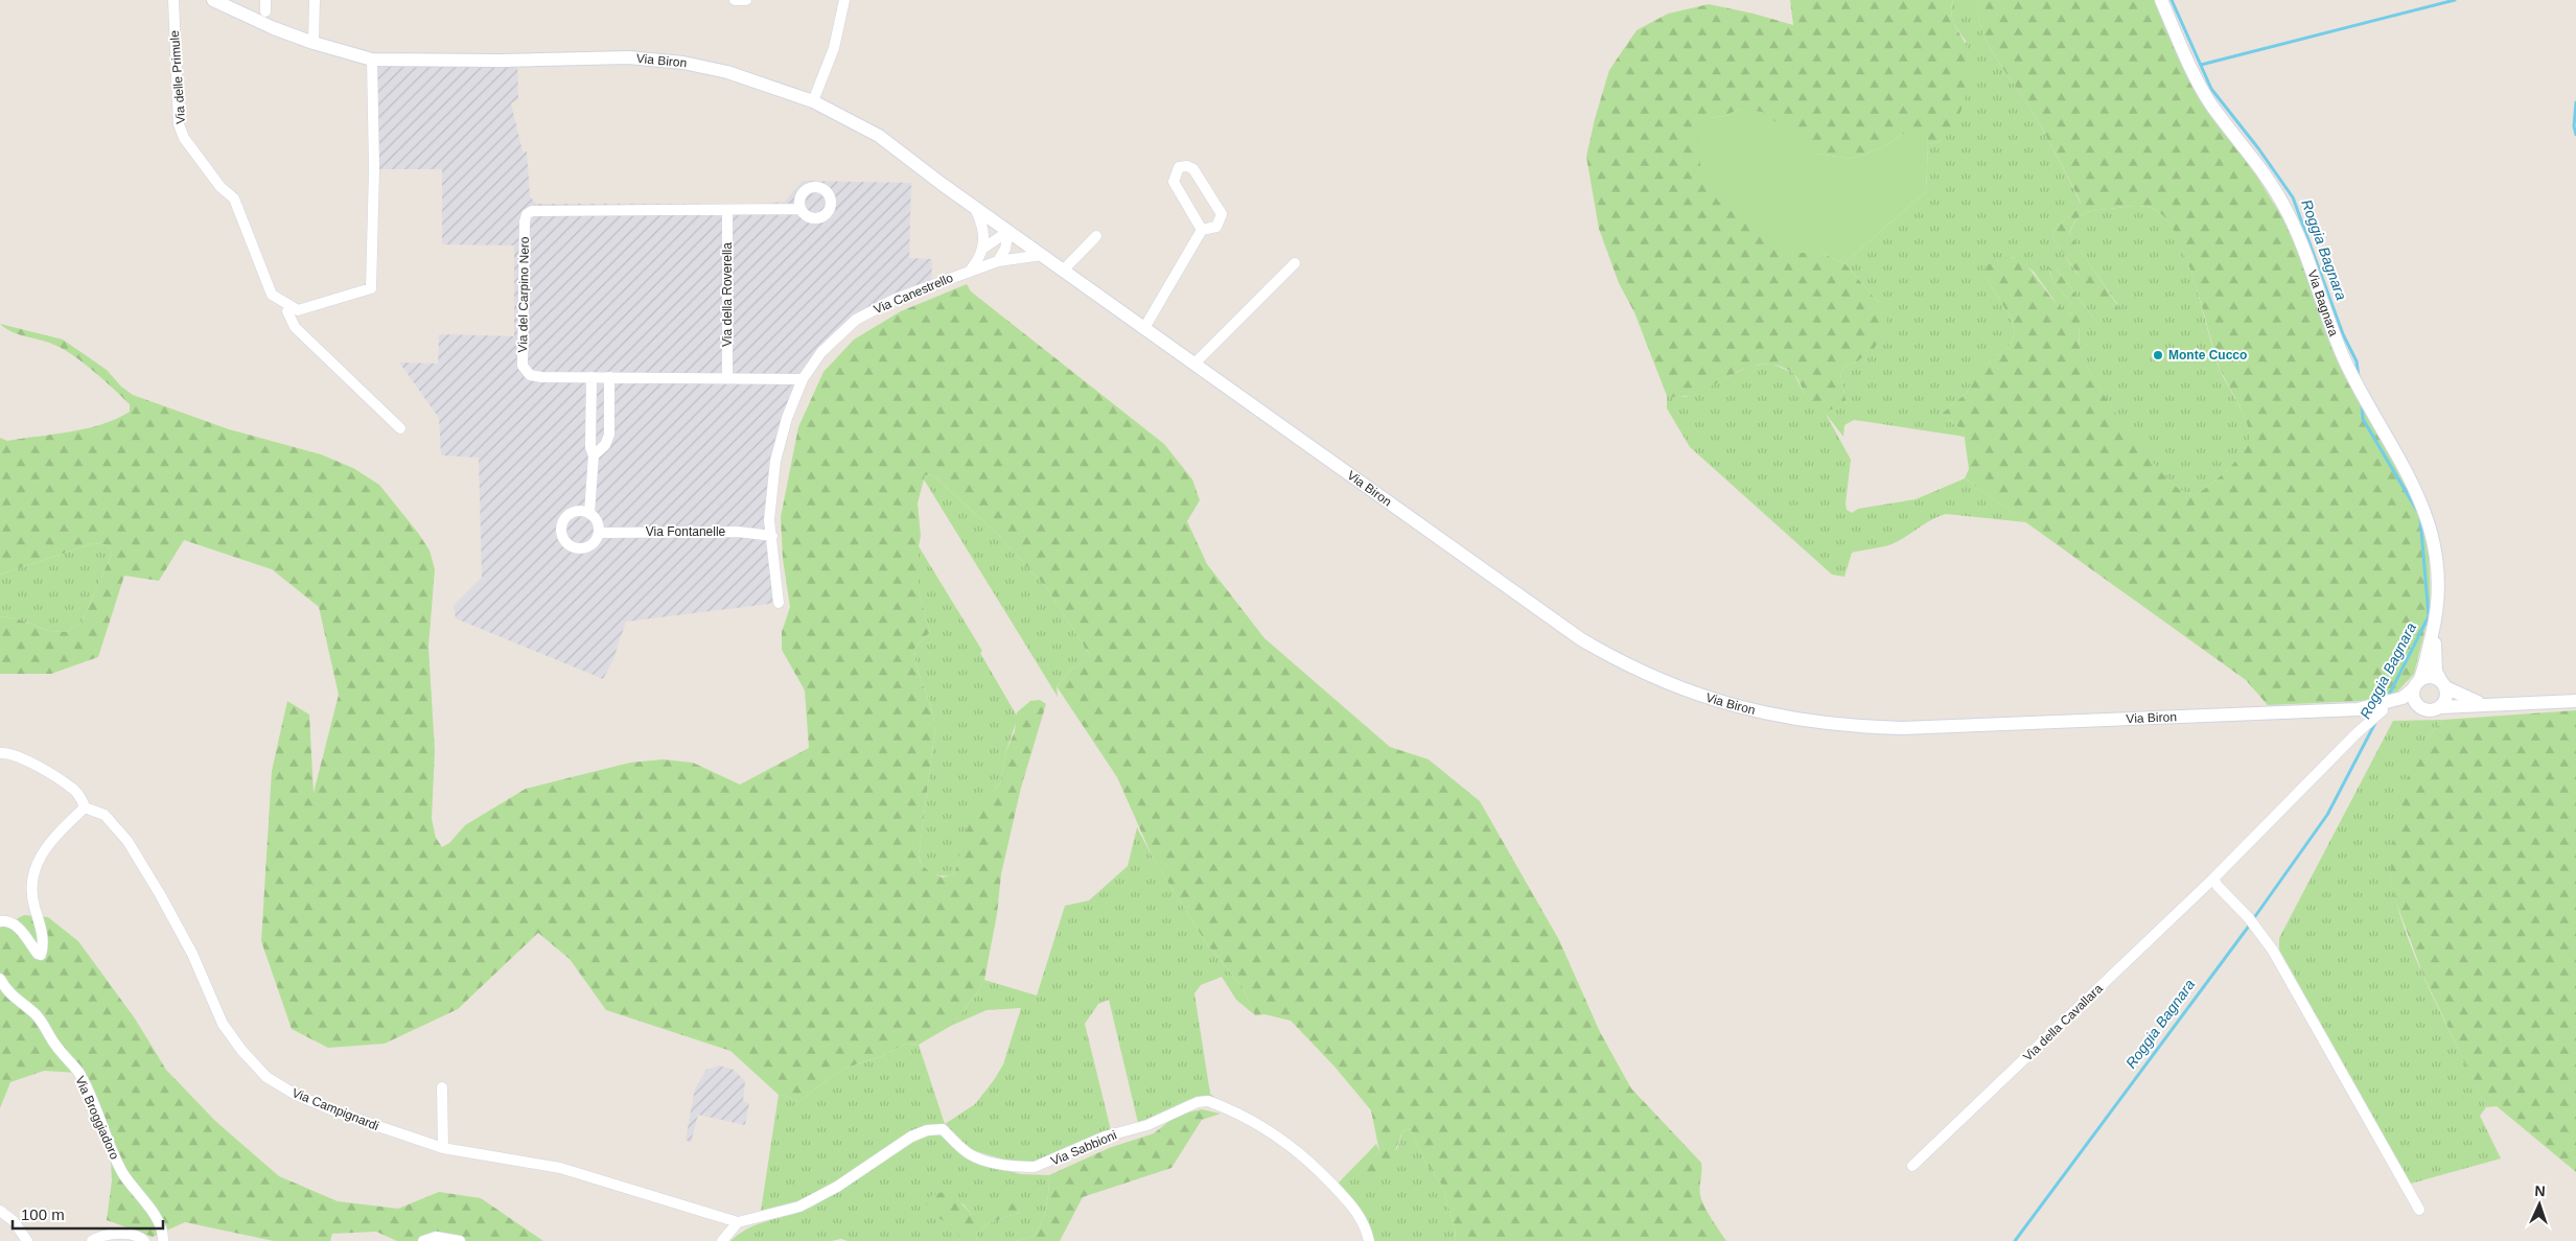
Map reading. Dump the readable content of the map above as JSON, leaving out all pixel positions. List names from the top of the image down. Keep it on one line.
{"streets":{"street":["Via Biron","Via delle Primule","Via Canestrello","Via del Carpino Nero","Via della Roverella","Via Bagnara","Via Fontanelle","Via della Cavallara","Via Campignardi","Via Broggiadoro","Via Sabbioni"]},"crossings":[["Via Biron","Via Canestrello"],["Via Biron","Via Bagnara"],["Via Biron","Via della Cavallara"],["Via Canestrello","Via del Carpino Nero"],["Via Canestrello","Via Fontanelle"],["Via del Carpino Nero","Via della Roverella"],["Via Campignardi","Via Sabbioni"]],"water":["Roggia Bagnara"],"places":["Monte Cucco"],"scale_bar":"100 m","north":"top"}
